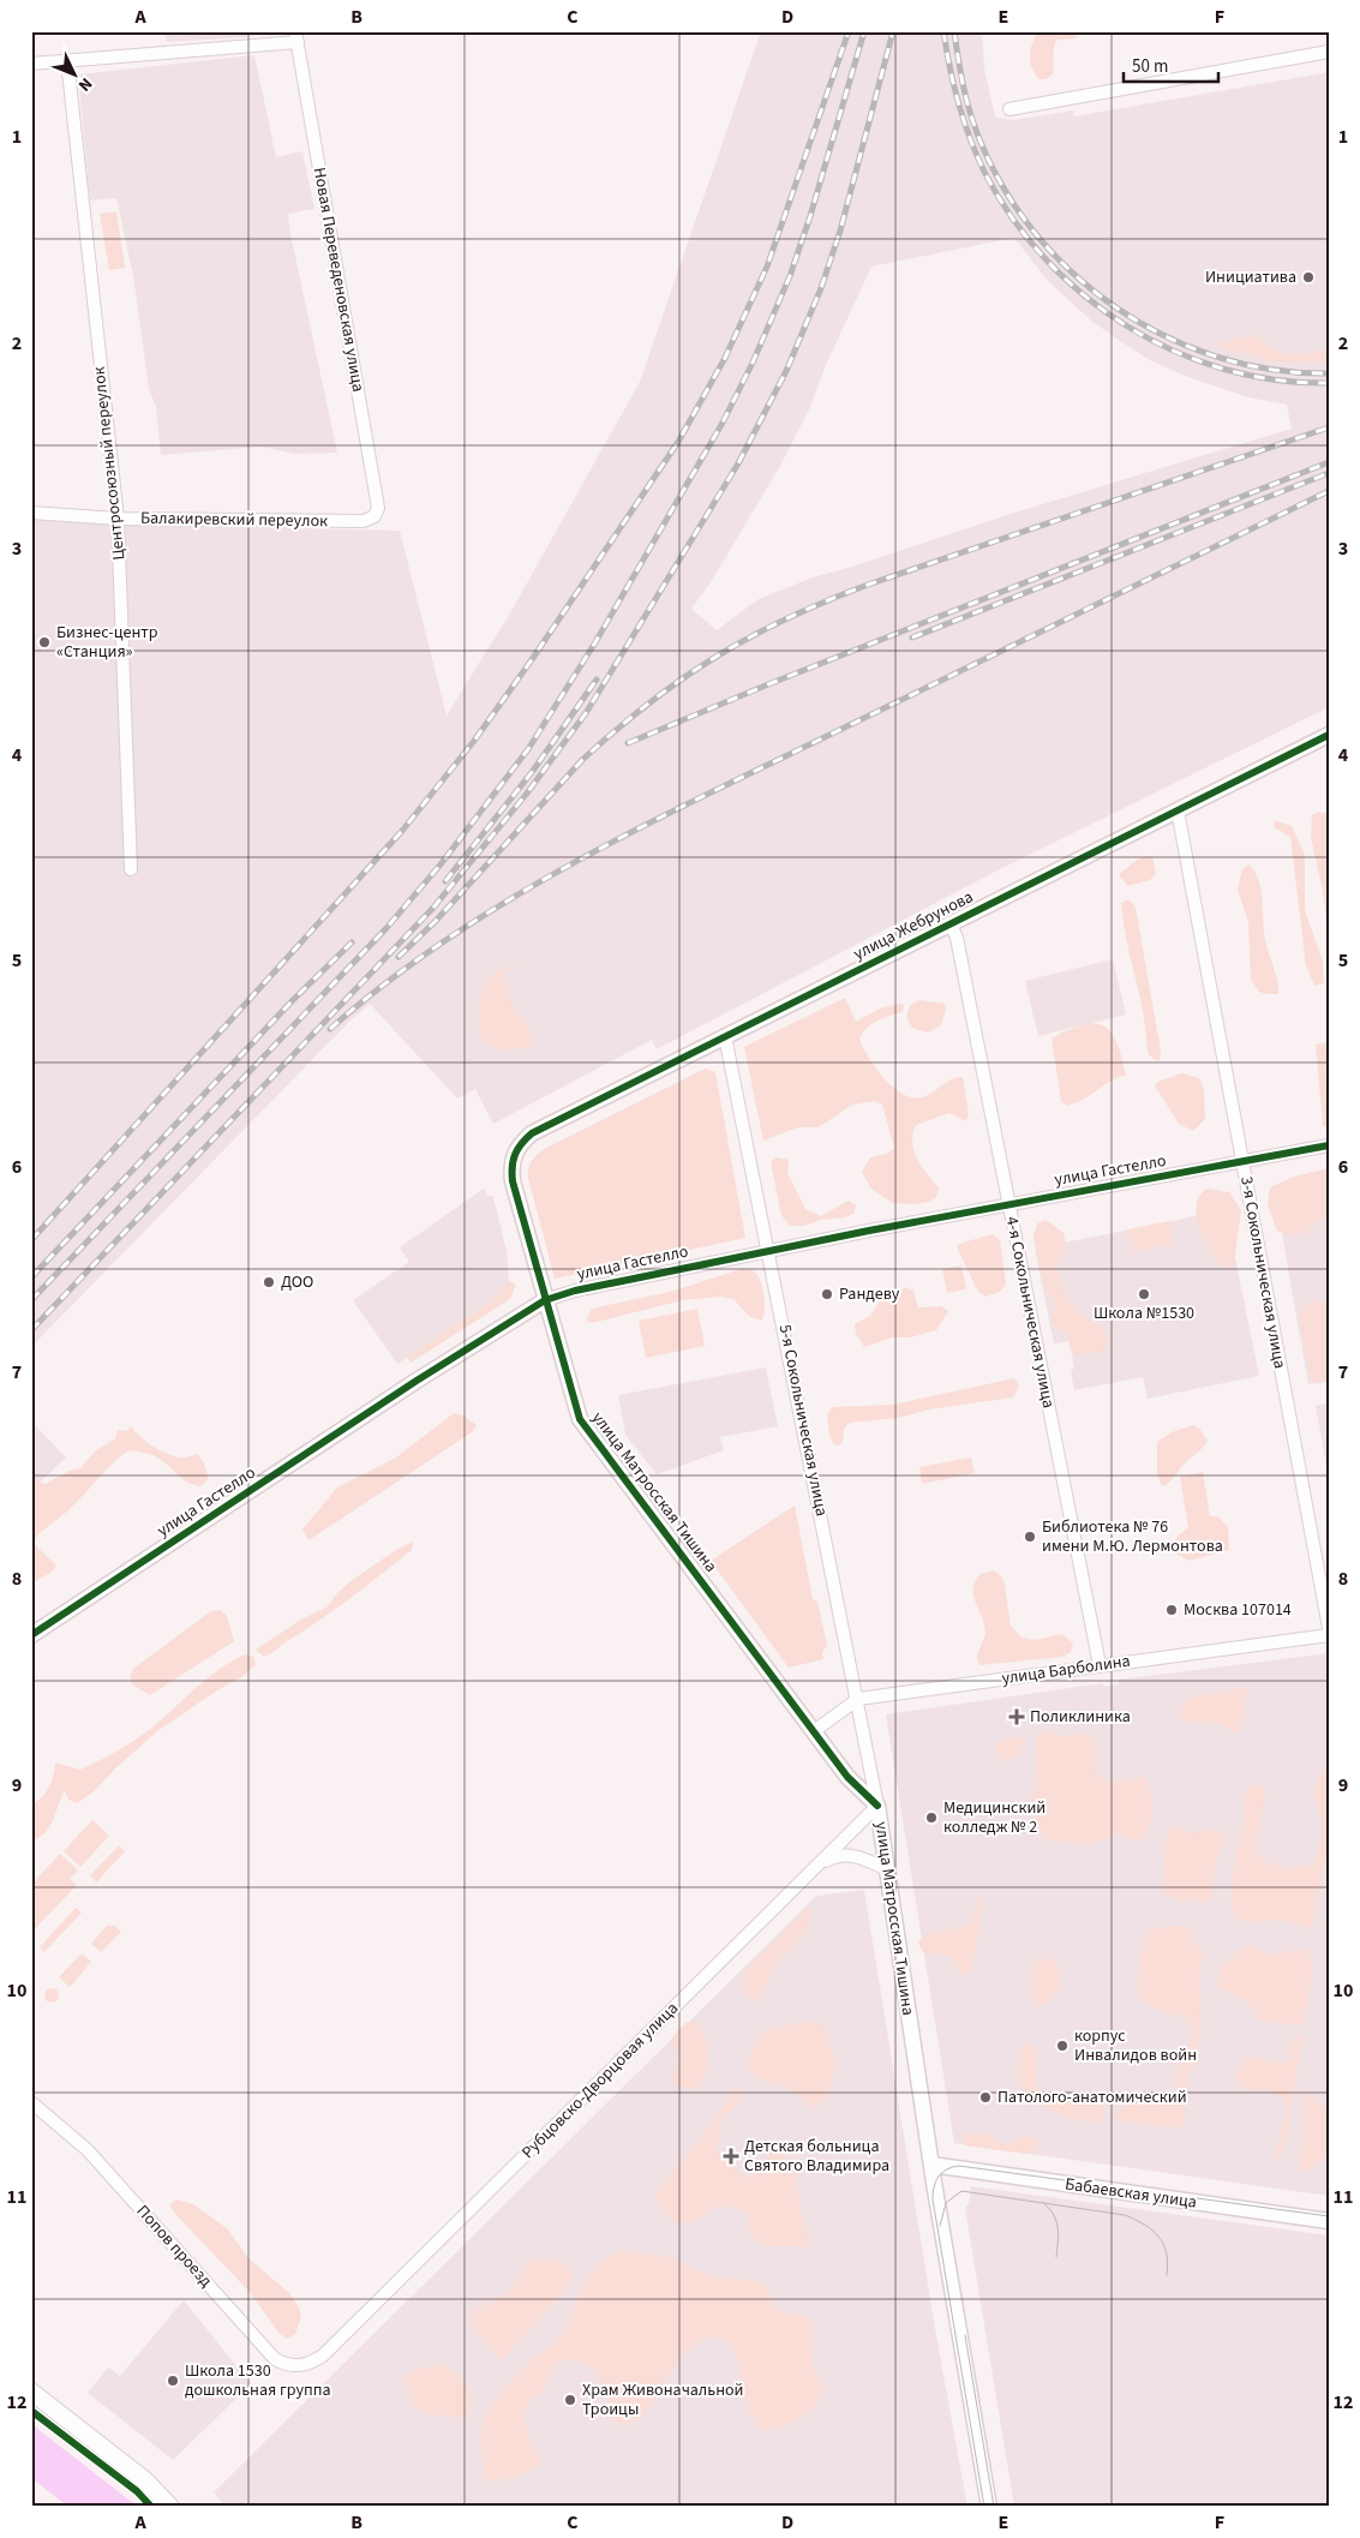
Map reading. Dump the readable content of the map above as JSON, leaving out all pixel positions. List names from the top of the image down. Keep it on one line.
{"streets":{"street":["Новая Переведеновская улица","Центросоюзный переулок","Балакиревский переулок","улица Жебрунова","улица Гастелло","3-я Сокольническая улица","4-я Сокольническая улица","5-я Сокольническая улица","улица Матросская Тишина","улица Барболина","Рубцовско-Дворцовая улица","Бабаевская улица","Попов проезд"]},"crossings":[["Новая Переведеновская улица","Балакиревский переулок"],["Центросоюзный переулок","Балакиревский переулок"],["улица Жебрунова","3-я Сокольническая улица"],["улица Жебрунова","4-я Сокольническая улица"],["улица Жебрунова","5-я Сокольническая улица"],["улица Жебрунова","улица Матросская Тишина"],["улица Гастелло","3-я Сокольническая улица"],["улица Гастелло","4-я Сокольническая улица"],["улица Гастелло","5-я Сокольническая улица"],["улица Гастелло","улица Матросская Тишина"],["4-я Сокольническая улица","улица Барболина"],["5-я Сокольническая улица","улица Матросская Тишина"],["5-я Сокольническая улица","улица Барболина"],["5-я Сокольническая улица","Рубцовско-Дворцовая улица"],["улица Матросская Тишина","улица Барболина"],["улица Матросская Тишина","Рубцовско-Дворцовая улица"],["улица Матросская Тишина","Бабаевская улица"],["Рубцовско-Дворцовая улица","Попов проезд"]],"places":{"other":["Инициатива","Бизнес-центр «Станция»","ДОО","Рандеву","Школа №1530","Библиотека № 76 имени М.Ю. Лермонтова","Москва 107014","Медицинский колледж № 2","корпус Инвалидов войн","Патолого-анатомический","Школа 1530 дошкольная группа","Храм Живоначальной Троицы"],"health":["Поликлиника","Детская больница Святого Владимира"]},"scale_bar":"50 m","north":"bottom right","grid":{"columns":["A","B","C","D","E","F"],"rows":["1","2","3","4","5","6","7","8","9","10","11","12"]}}
